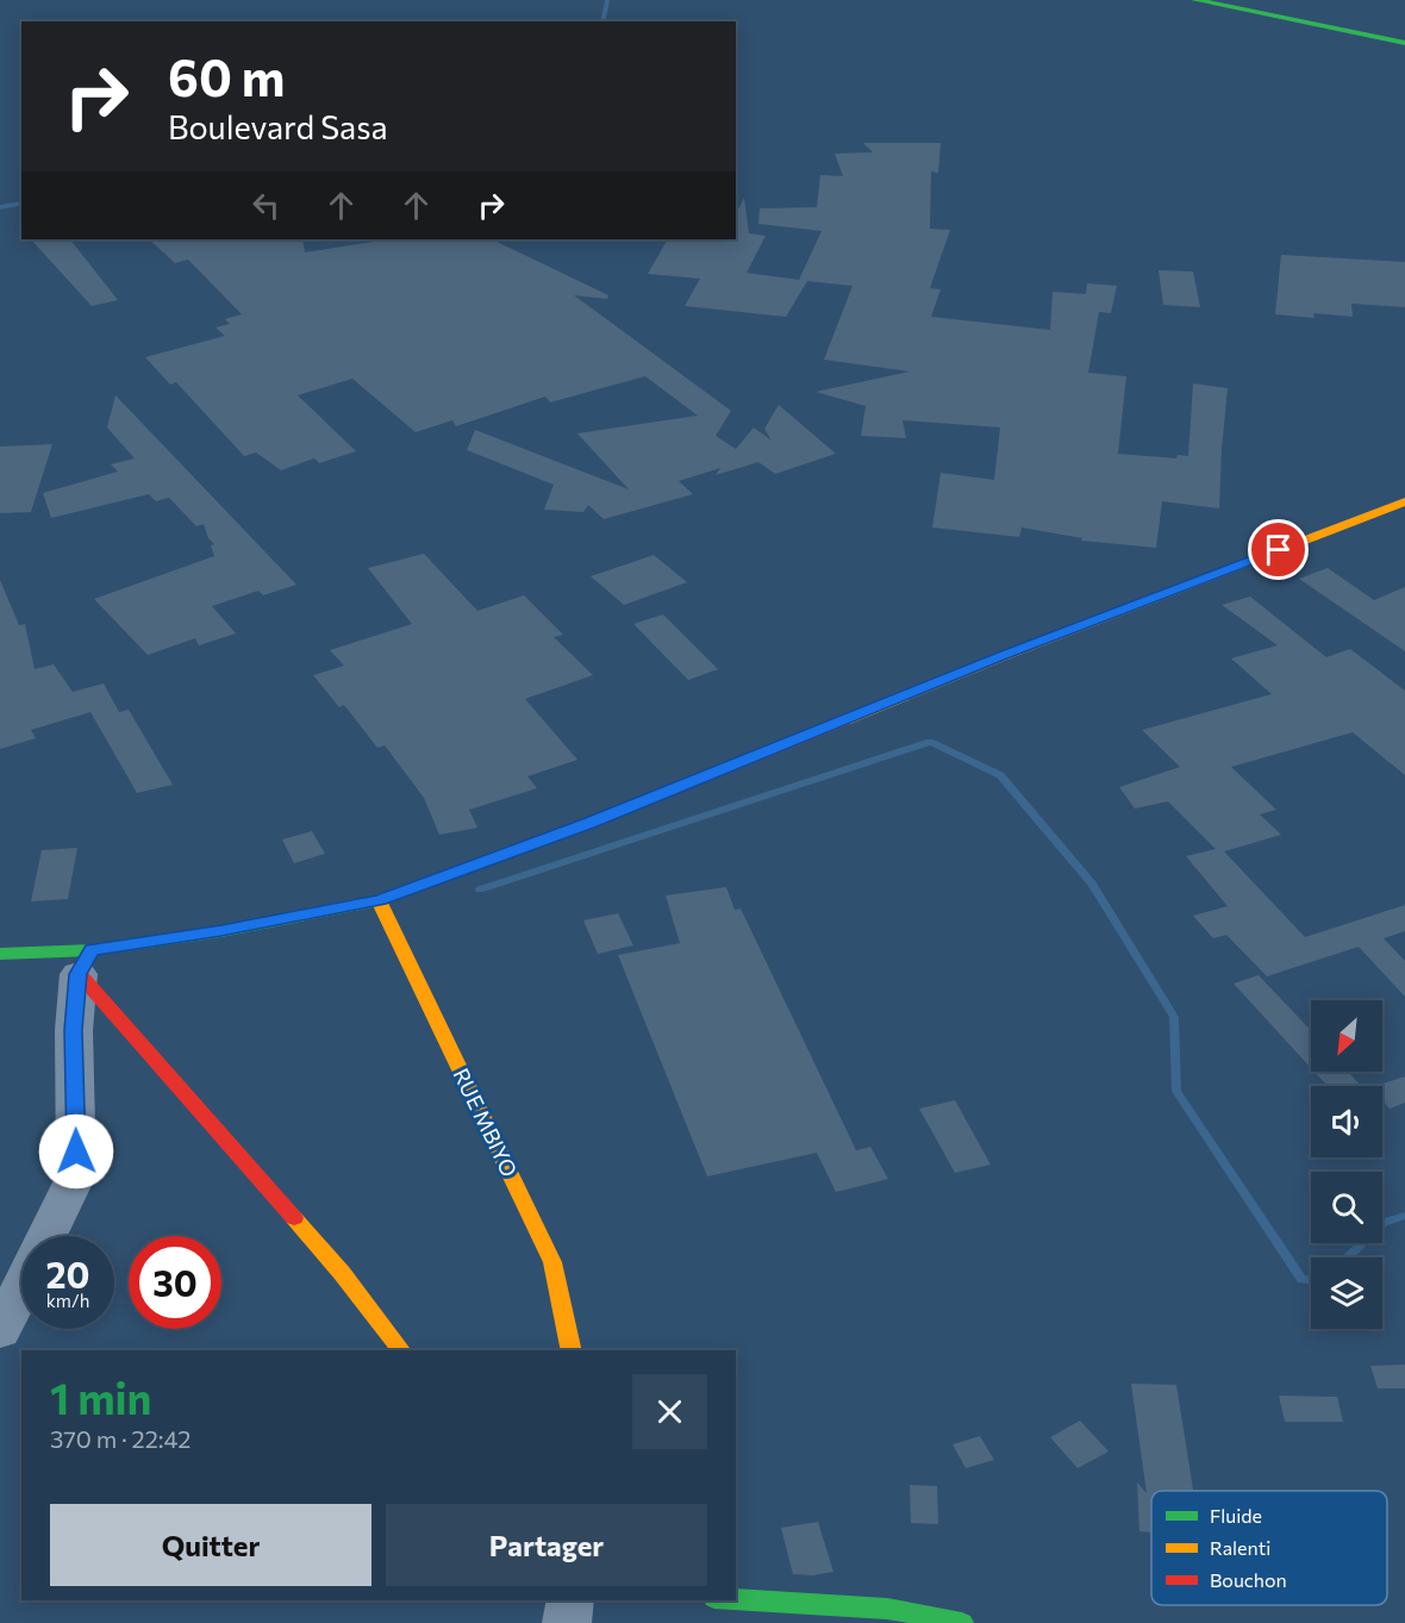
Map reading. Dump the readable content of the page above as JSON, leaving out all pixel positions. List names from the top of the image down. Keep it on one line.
{"streets":{"street":["RUE MBIYO"]},"legend":["Fluide","Ralenti","Bouchon"],"north":"bottom left","page":{"turn":["60 m","Boulevard Sasa"],"speed":"20 km/h","limit":"30","heading":["1 min","370 m · 22:42"],"buttons":["Quitter","Partager"]}}
